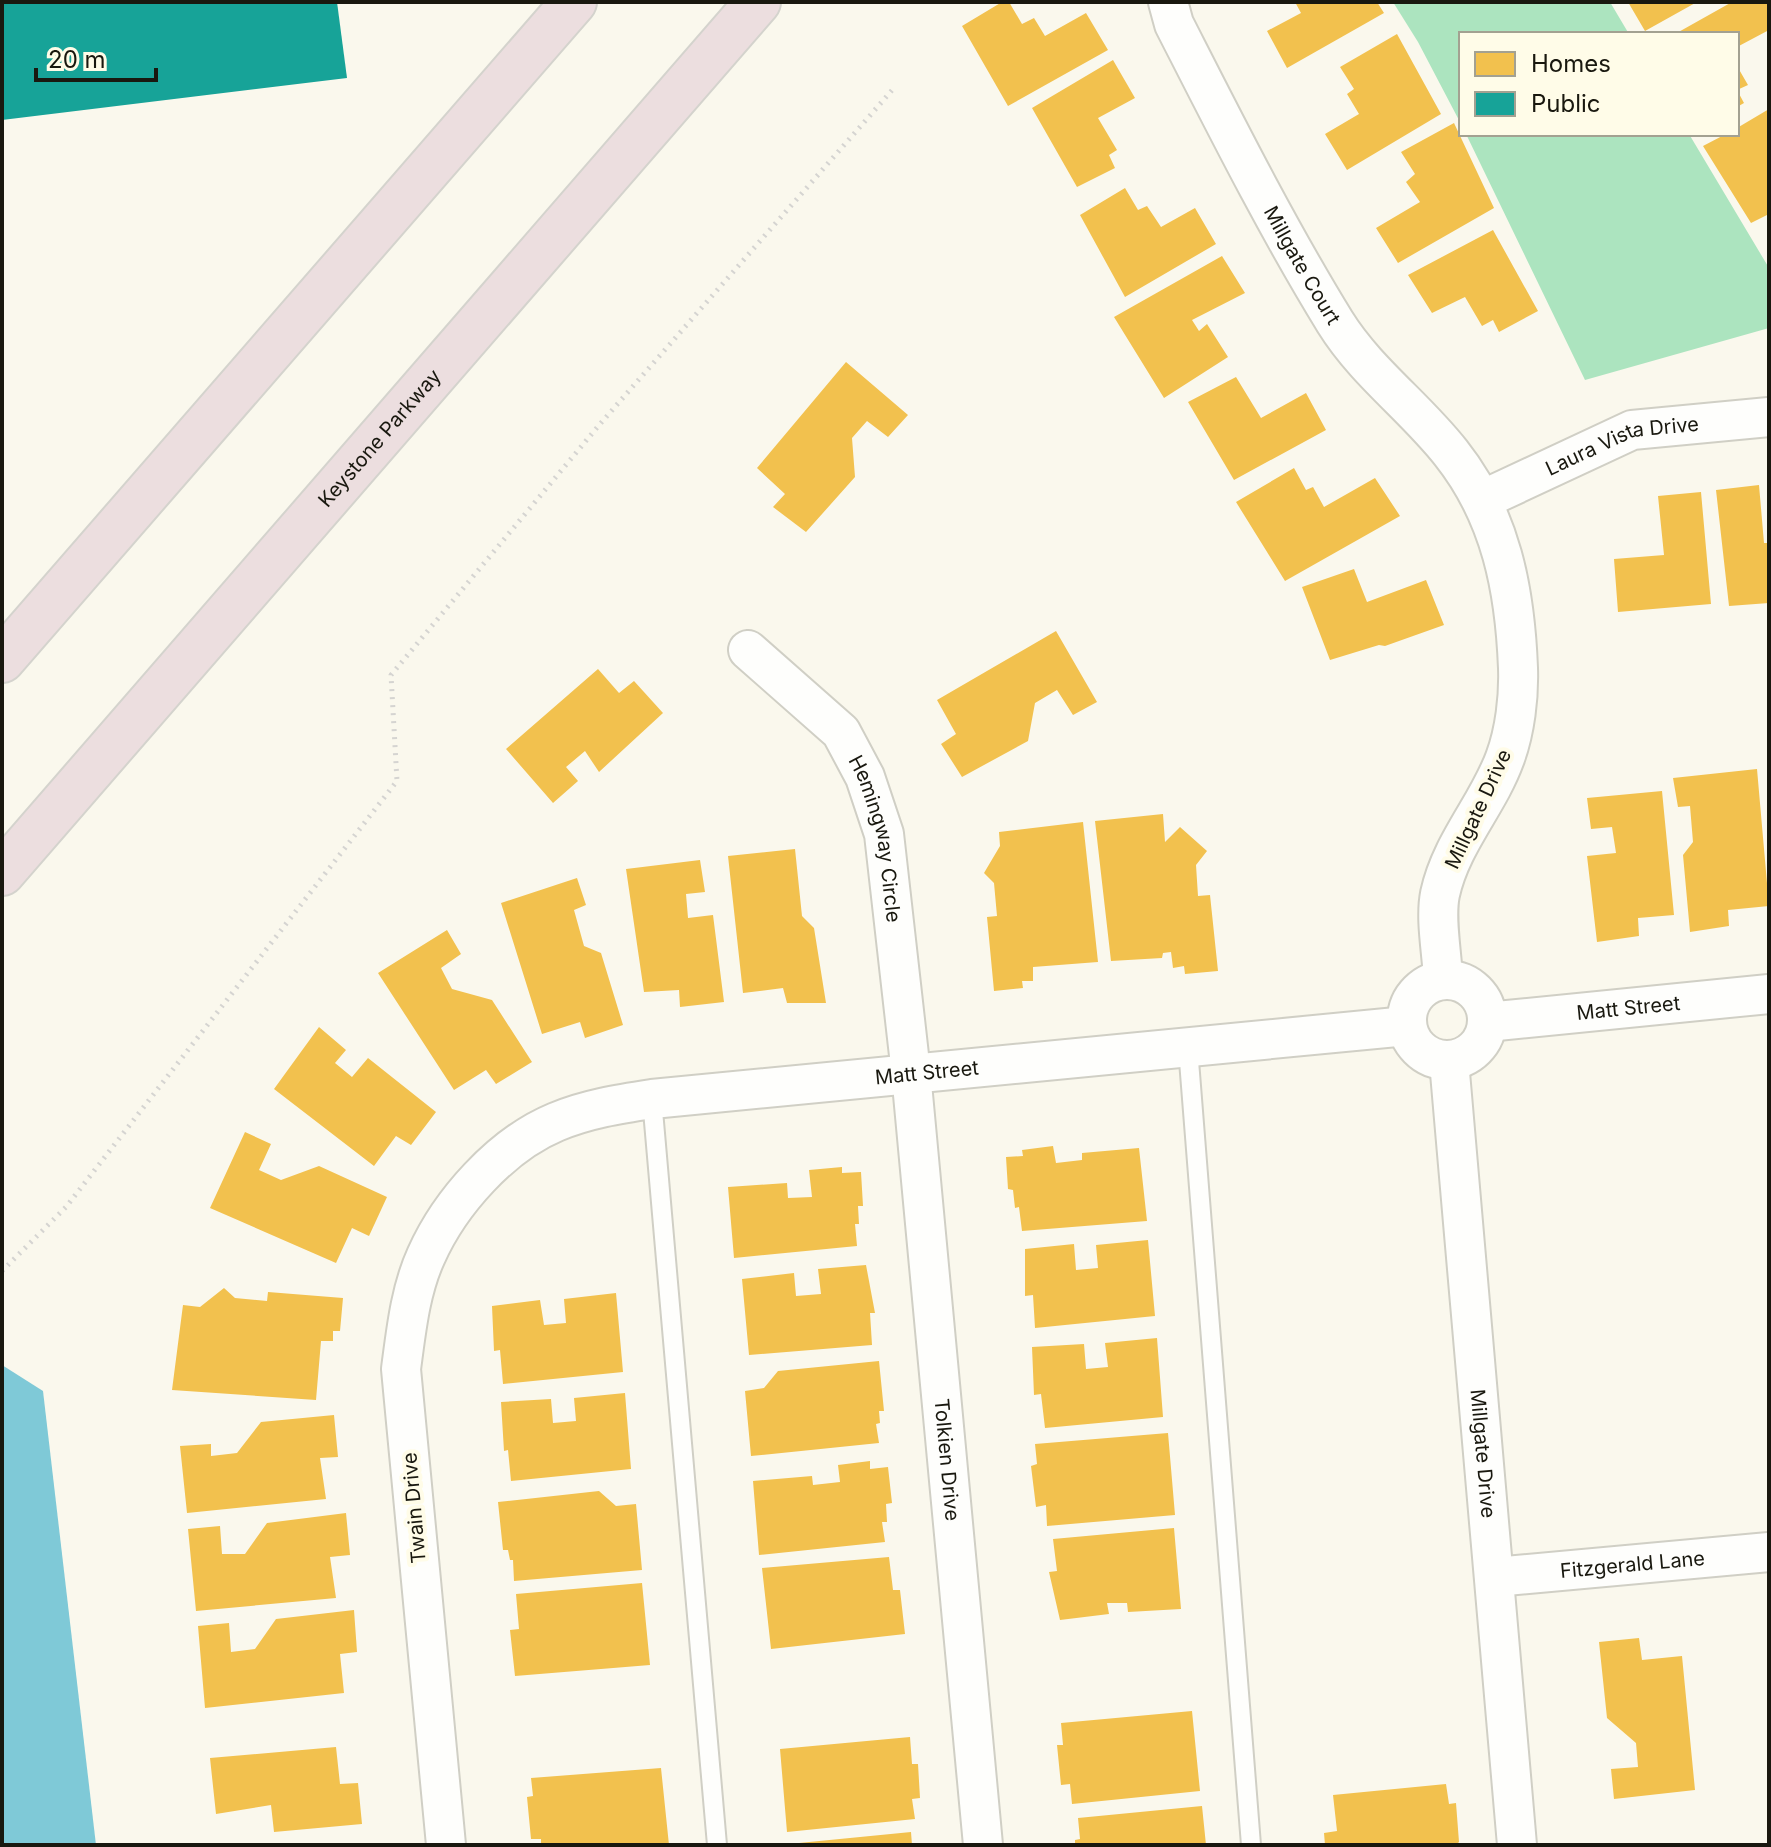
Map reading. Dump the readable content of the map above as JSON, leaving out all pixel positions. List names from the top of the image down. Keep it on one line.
{"streets":{"highway":["Keystone Parkway"],"street":["Millgate Court","Laura Vista Drive","Millgate Drive","Hemingway Circle","Matt Street","Tolkien Drive","Twain Drive","Fitzgerald Lane"]},"crossings":[["Millgate Court","Laura Vista Drive"],["Millgate Court","Millgate Drive"],["Laura Vista Drive","Millgate Drive"],["Millgate Drive","Matt Street"],["Millgate Drive","Fitzgerald Lane"],["Hemingway Circle","Matt Street"],["Hemingway Circle","Tolkien Drive"],["Matt Street","Tolkien Drive"],["Matt Street","Twain Drive"]],"legend":["Homes","Public"],"scale_bar":"20 m"}
